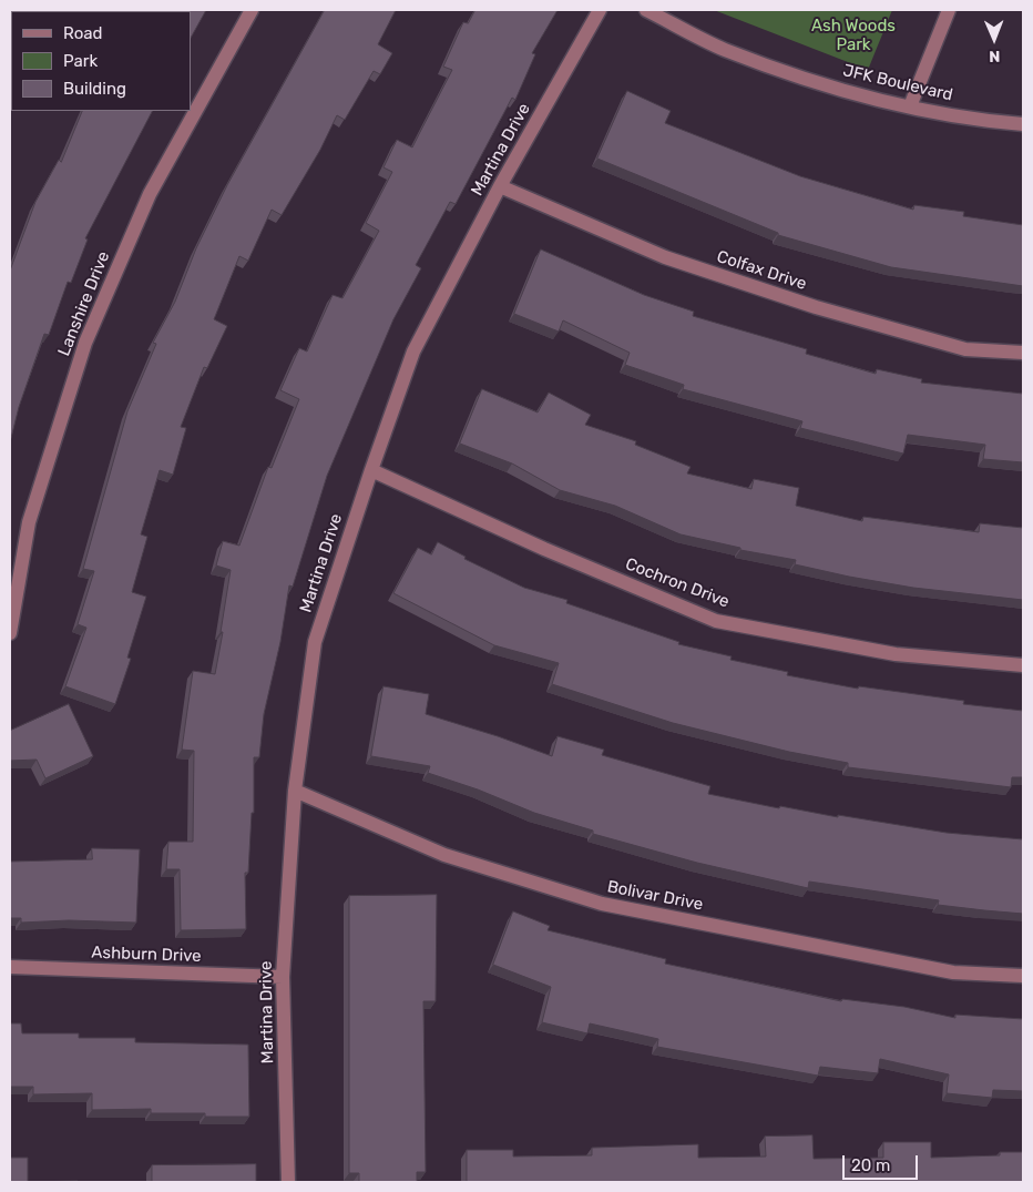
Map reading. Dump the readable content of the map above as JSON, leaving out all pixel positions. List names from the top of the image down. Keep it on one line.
{"streets":{"street":["JFK Boulevard","Martina Drive","Colfax Drive","Lanshire Drive","Cochron Drive","Bolivar Drive","Ashburn Drive"]},"crossings":[["Martina Drive","Colfax Drive"],["Martina Drive","Cochron Drive"],["Martina Drive","Bolivar Drive"],["Martina Drive","Ashburn Drive"]],"parks":["Ash Woods Park"],"legend":["Road","Park","Building"],"scale_bar":"20 m","north":"bottom"}
